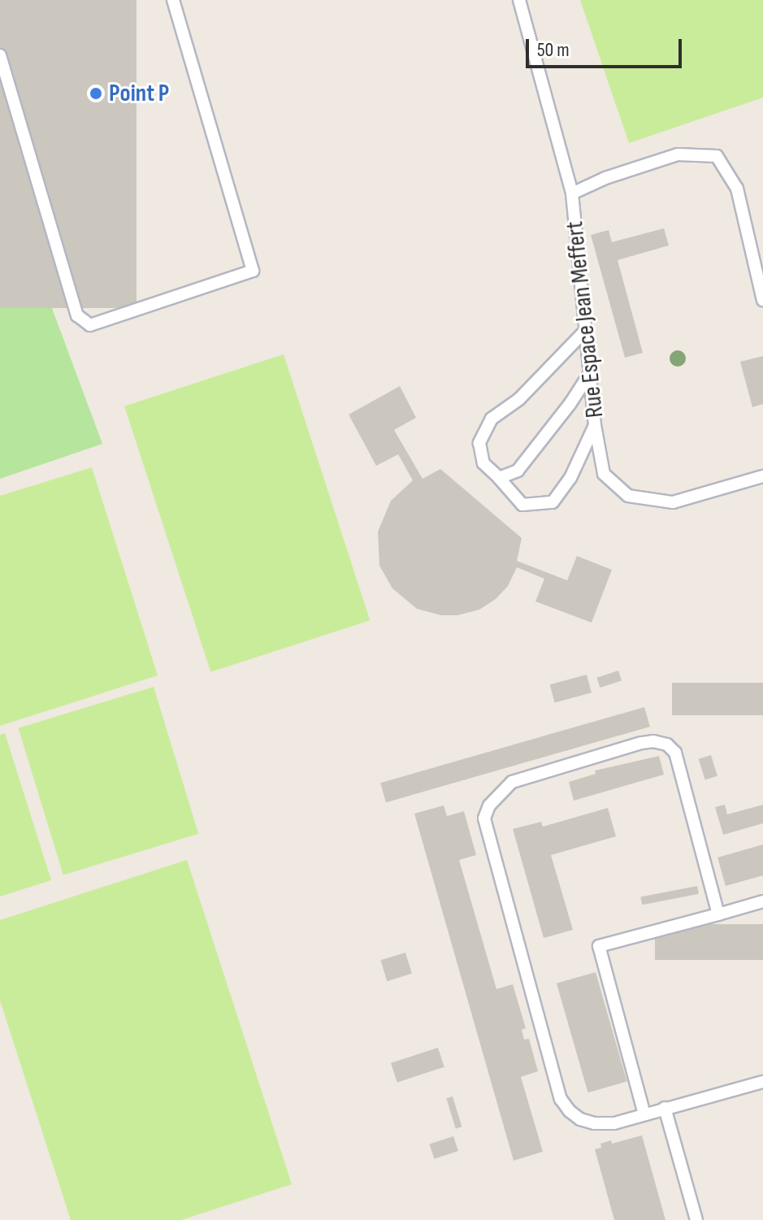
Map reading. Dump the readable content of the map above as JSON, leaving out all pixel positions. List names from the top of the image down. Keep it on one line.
{"streets":{"lane":["Rue Espace Jean Meffert"]},"places":["Point P"],"scale_bar":"50 m"}
